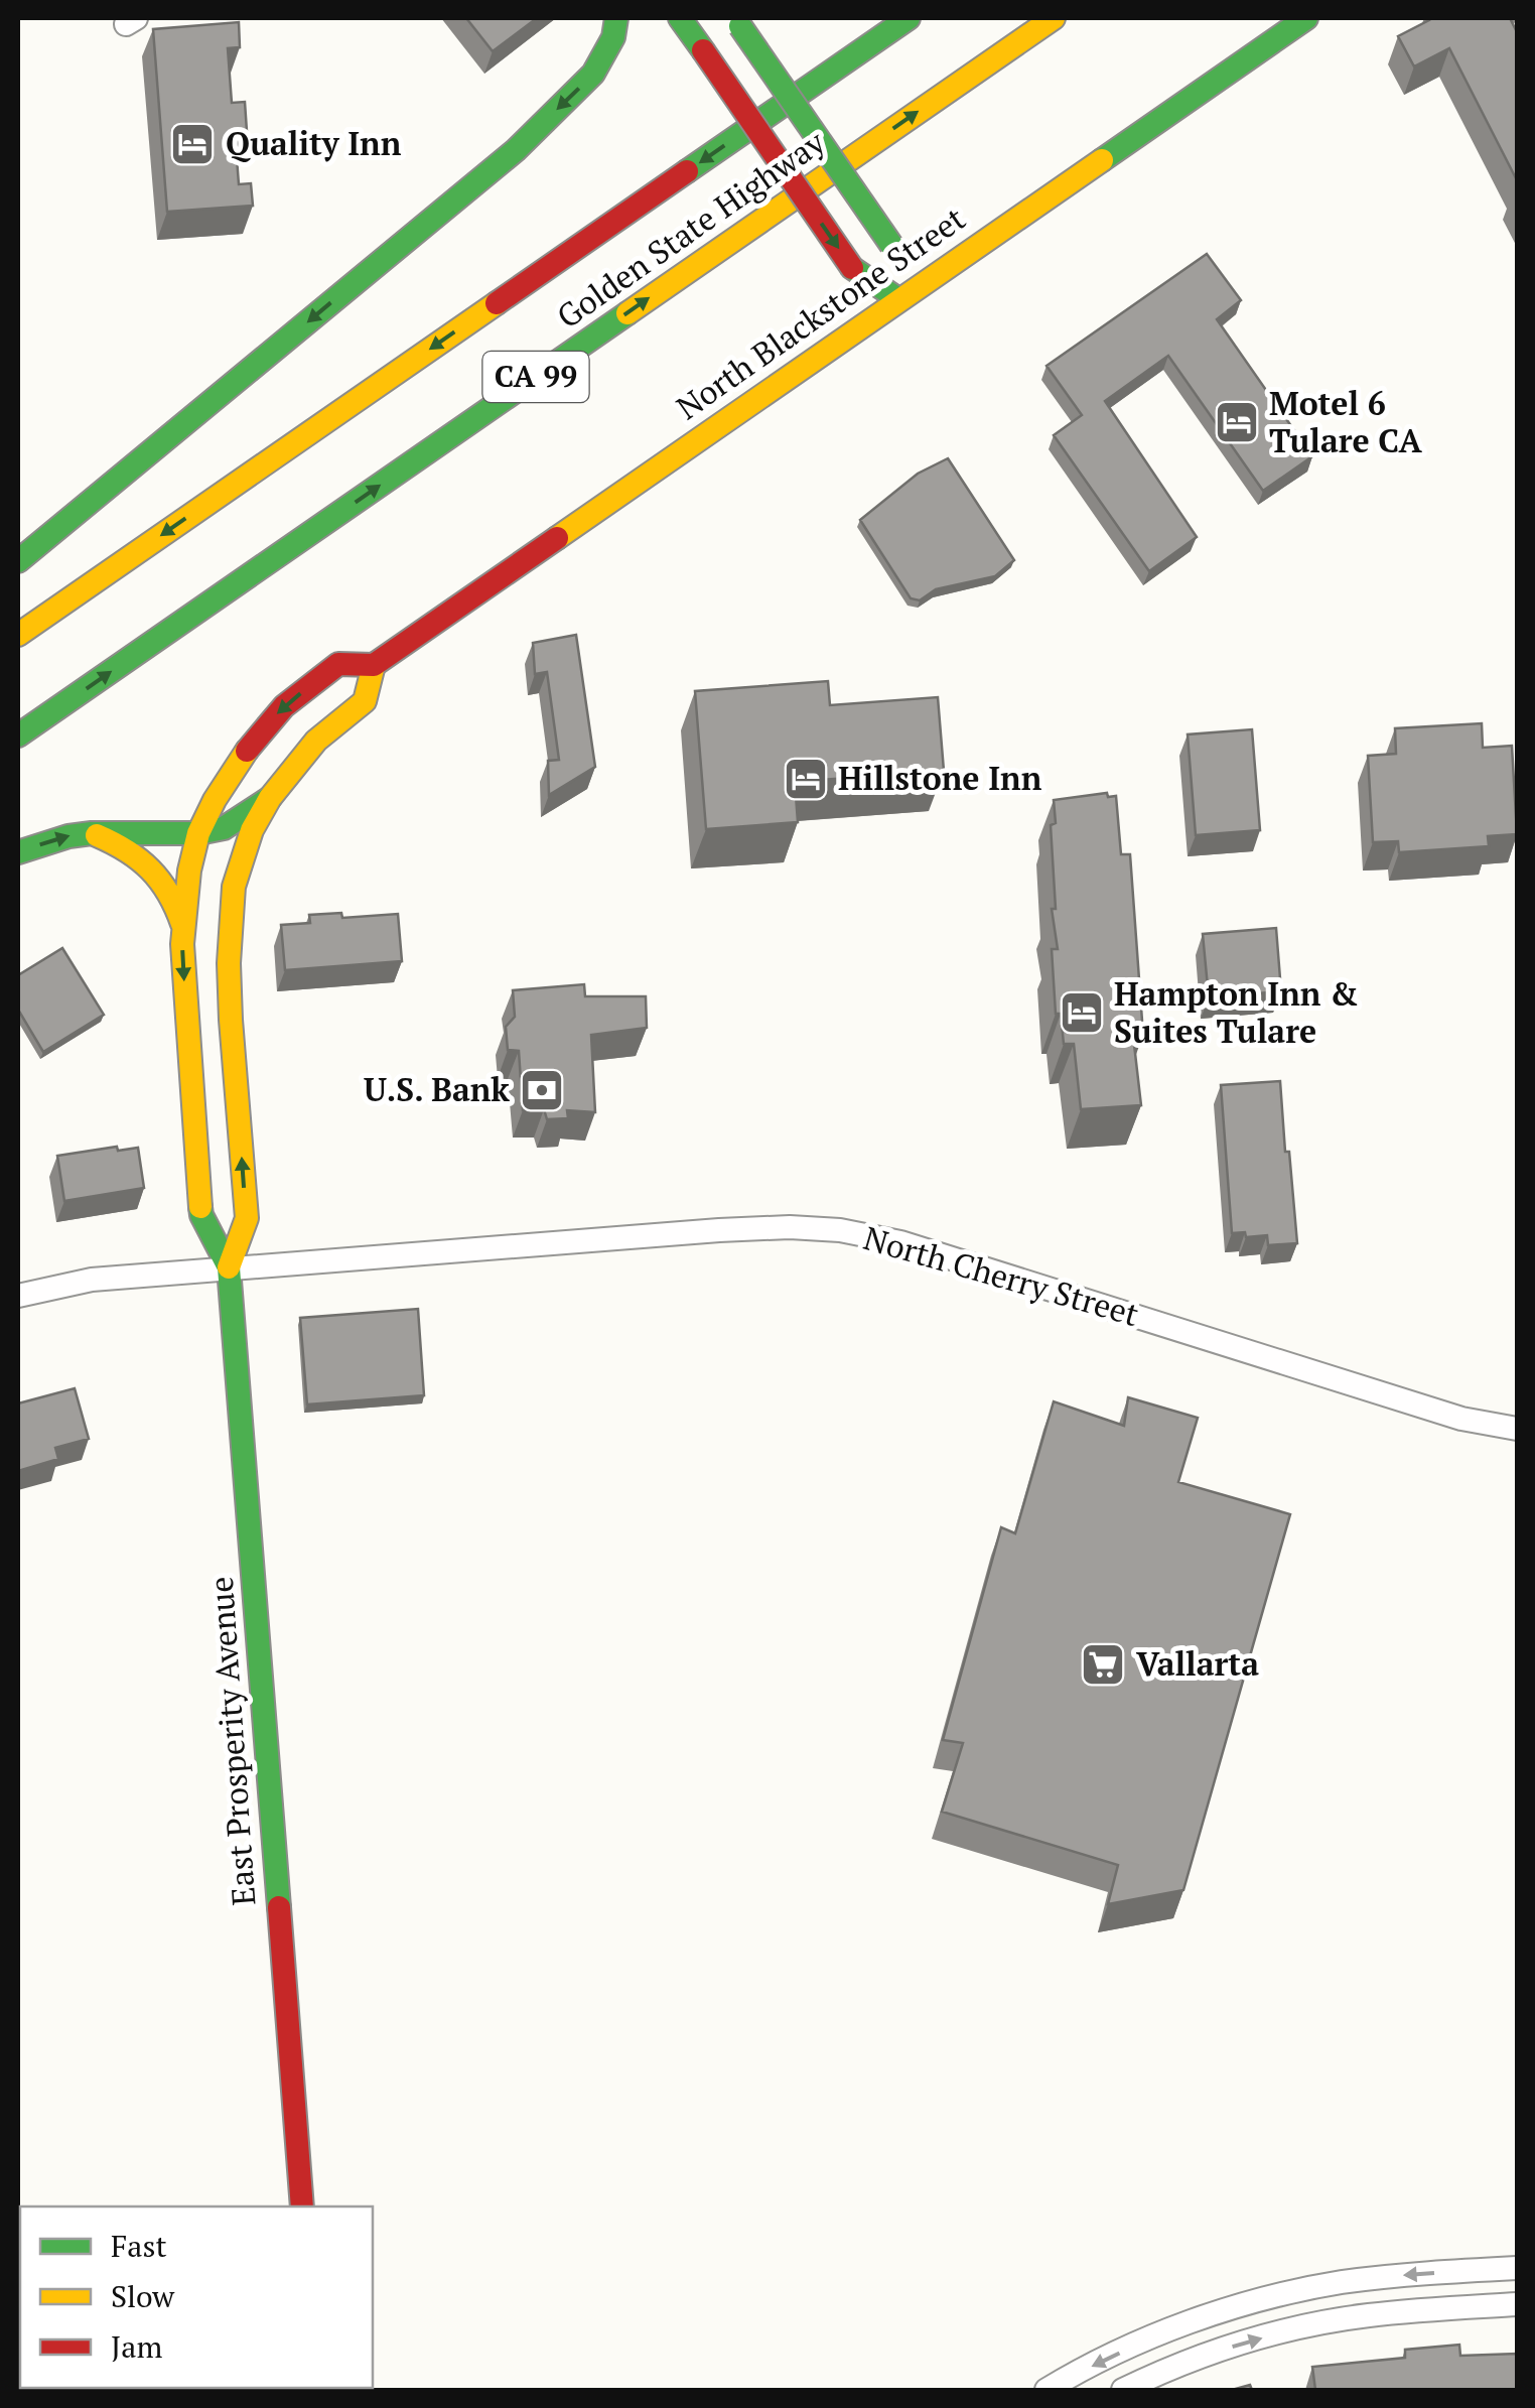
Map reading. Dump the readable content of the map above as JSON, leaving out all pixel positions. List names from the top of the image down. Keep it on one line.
{"streets":{"main road":["Golden State Highway","North Blackstone Street","CA 99","East Prosperity Avenue"],"street":["North Cherry Street"]},"crossings":[["North Blackstone Street","East Prosperity Avenue"],["North Cherry Street","East Prosperity Avenue"]],"places":{"hotel":["Quality Inn","Motel 6 Tulare CA","Hillstone Inn","Hampton Inn & Suites Tulare"],"bank":["U.S. Bank"],"supermarket":["Vallarta"]},"legend":["Fast","Slow","Jam"]}
